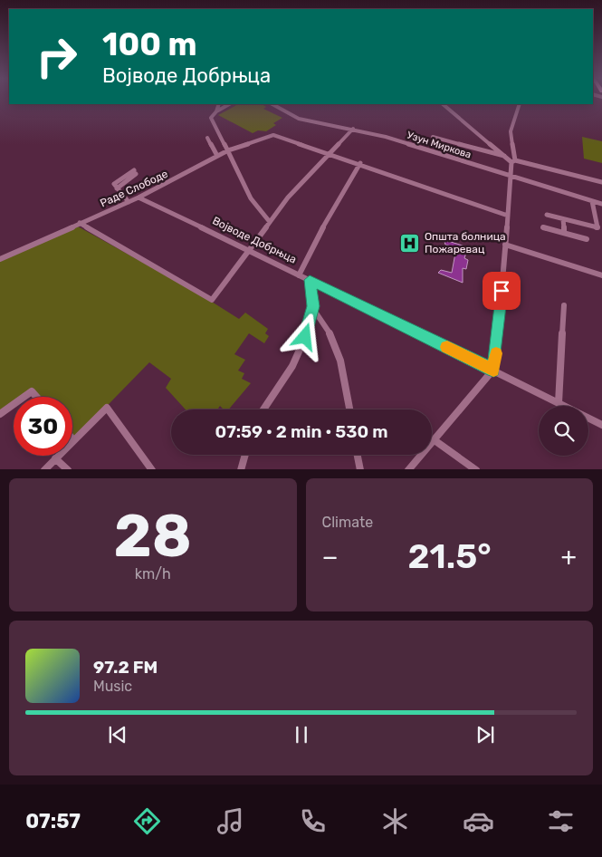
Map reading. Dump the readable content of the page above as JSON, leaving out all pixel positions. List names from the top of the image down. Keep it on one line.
{"streets":{"street":["Узун Миркова","Раде Слободе","Војводе Добрњца"]},"crossings":[["Раде Слободе","Војводе Добрњца"]],"places":{"hospital":["Општа болница Пожаревац"]},"page":{"turn":["100 m","Војводе Добрњца"],"limit":"30","trip":"07:59 · 2 min · 530 m","tile":[["28","km/h"],"Climate"],"heat":["−","21.5°","+"],"song":["97.2 FM","Music"],"tabs":"07:57"}}
